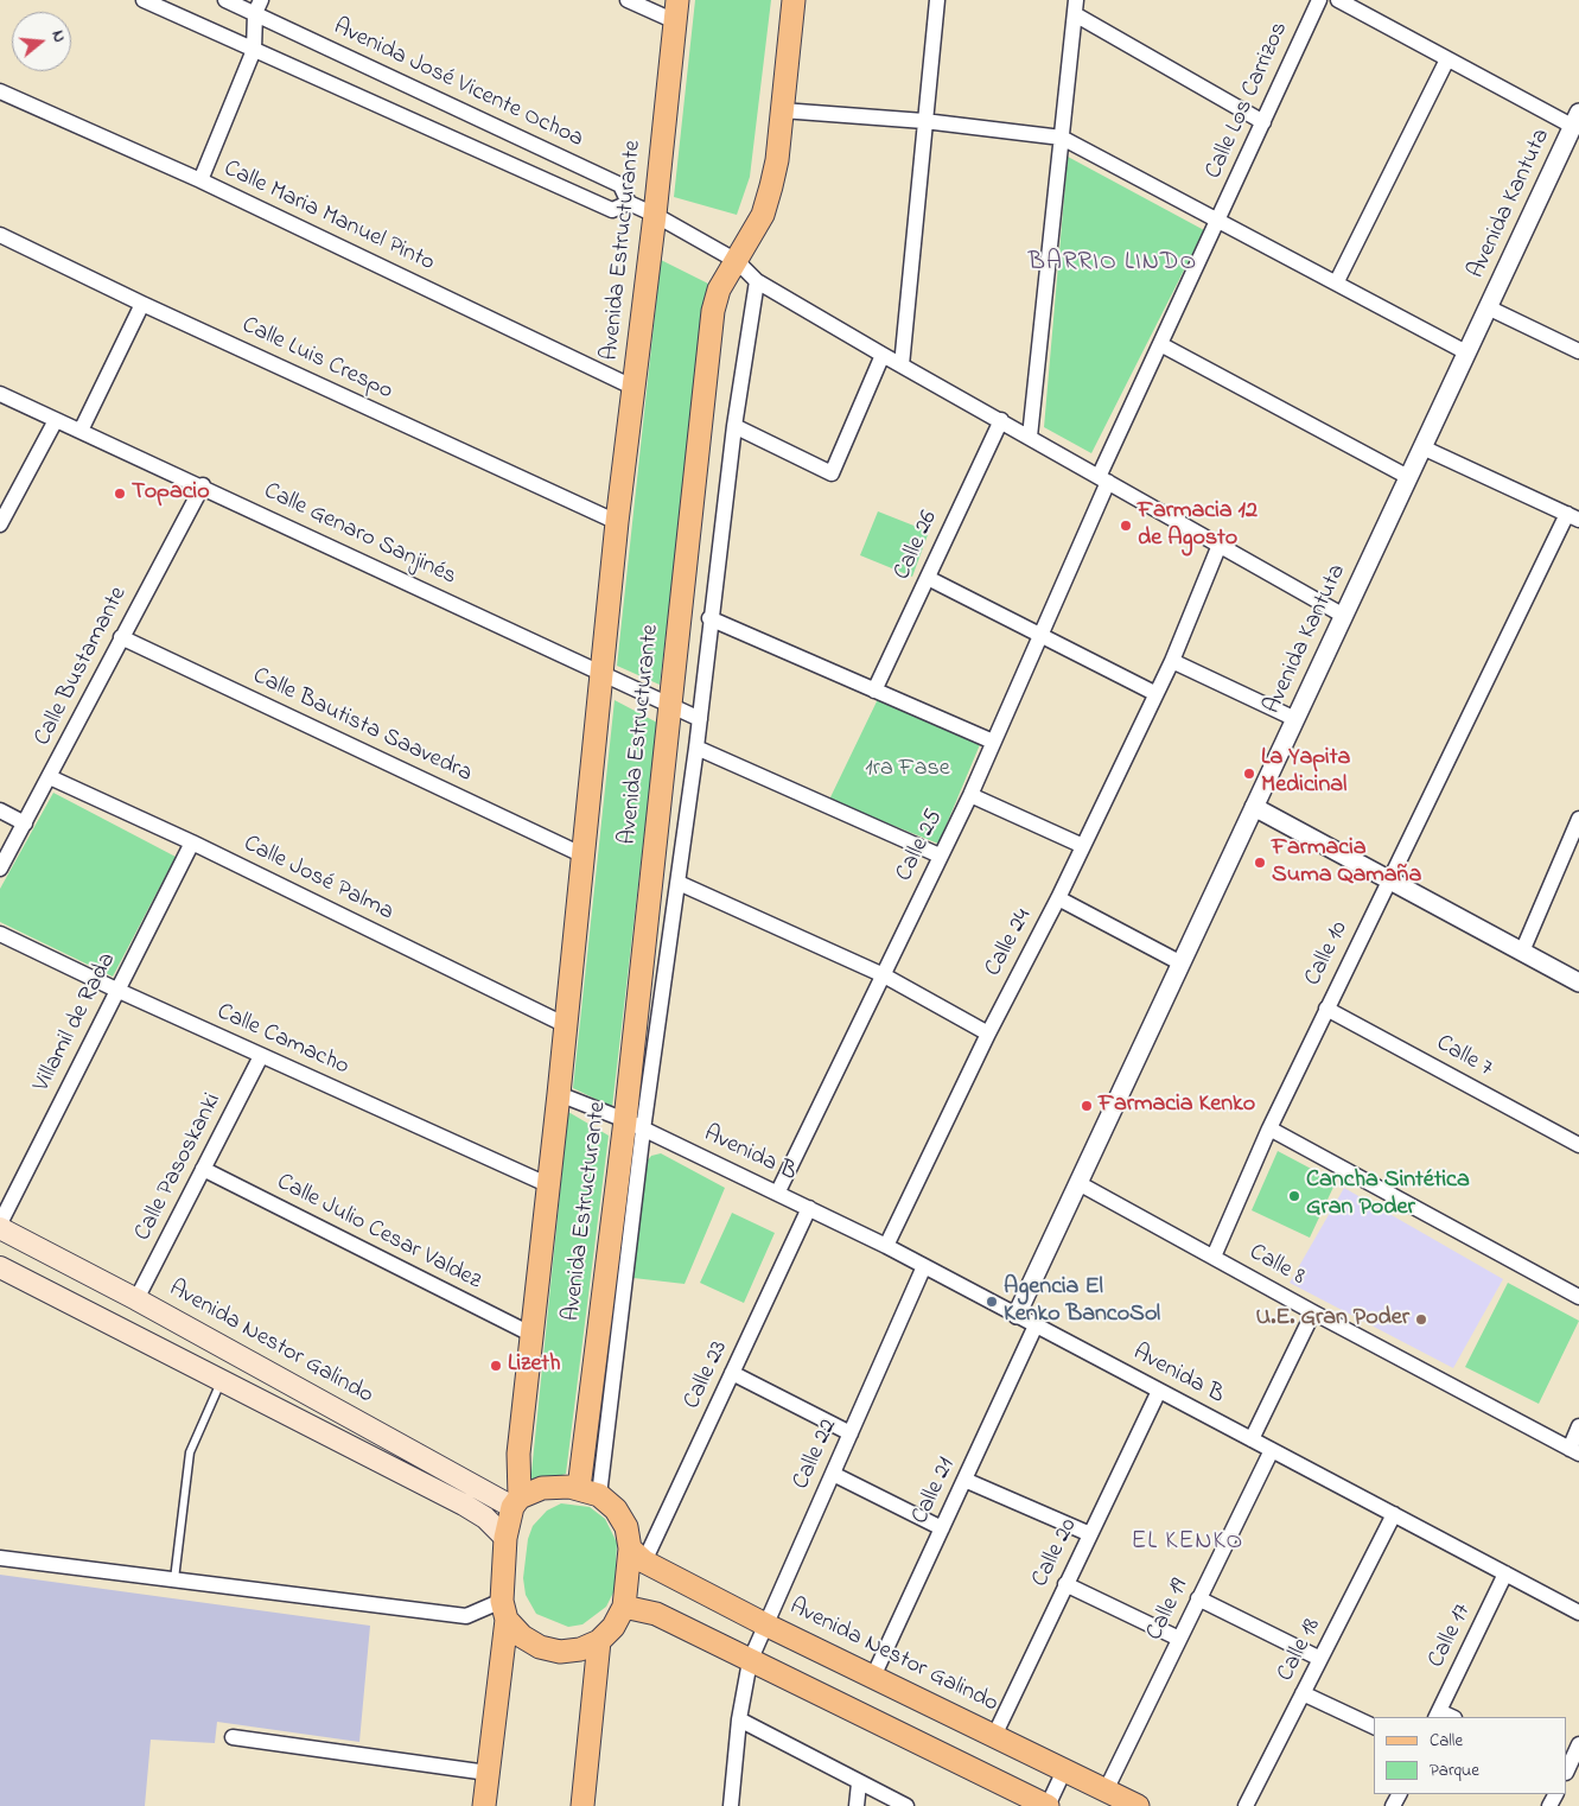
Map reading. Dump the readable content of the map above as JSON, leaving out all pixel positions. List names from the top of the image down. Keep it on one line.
{"streets":{"main road":["Avenida Estructurante","Avenida Nestor Galindo"],"street":["Avenida José Vicente Ochoa","Calle Los Carrizos","Avenida Kantuta","Calle Maria Manuel Pinto","Calle Luis Crespo","Calle Genaro Sanjinés","Calle 26","Calle Bustamante","Calle Bautista Saavedra","Calle 25","Calle José Palma","Calle 24","Calle 10","Villamil de Rada","Calle Camacho","Calle 7","Avenida B","Calle Pasoskanki","Calle Julio Cesar Valdez","Calle 8","Calle 23","Calle 22","Calle 21","Calle 20","Calle 19","Calle 17","Calle 18"]},"crossings":[["Calle Los Carrizos","Calle 25"],["Avenida Kantuta","Avenida B"],["Avenida Kantuta","Calle 8"],["Calle Maria Manuel Pinto","Avenida Estructurante"],["Avenida Estructurante","Calle Luis Crespo"],["Avenida Estructurante","Calle Genaro Sanjinés"],["Avenida Estructurante","Calle Bautista Saavedra"],["Avenida Estructurante","Calle José Palma"],["Avenida Estructurante","Calle Camacho"],["Avenida Estructurante","Avenida B"],["Avenida Estructurante","Calle Julio Cesar Valdez"],["Avenida Estructurante","Avenida Nestor Galindo"],["Avenida Estructurante","Calle 23"],["Calle Genaro Sanjinés","Calle Bustamante"],["Calle Bustamante","Calle Bautista Saavedra"],["Calle Bustamante","Calle José Palma"],["Calle 25","Avenida B"],["Calle José Palma","Villamil de Rada"],["Calle 24","Avenida B"],["Calle 10","Calle 7"],["Calle 10","Calle 8"],["Villamil de Rada","Calle Camacho"],["Villamil de Rada","Avenida Nestor Galindo"],["Calle Camacho","Calle Pasoskanki"],["Avenida B","Calle 23"],["Avenida B","Calle 22"],["Avenida B","Calle 21"],["Avenida B","Calle 20"],["Avenida B","Calle 19"],["Avenida B","Calle 17"],["Avenida B","Calle 18"],["Calle Pasoskanki","Calle Julio Cesar Valdez"],["Calle Pasoskanki","Avenida Nestor Galindo"],["Avenida Nestor Galindo","Calle 23"],["Avenida Nestor Galindo","Calle 22"],["Avenida Nestor Galindo","Calle 21"],["Avenida Nestor Galindo","Calle 20"],["Avenida Nestor Galindo","Calle 19"]],"districts":["BARRIO LINDO","EL KENKO"],"parks":["1ra Fase"],"places":["Topacio","Farmacia 12 de Agosto","La Yapita Medicinal","Farmacia Suma Qamaña","Farmacia Kenko","Cancha Sintética Gran Poder","Agencia El Kenko BancoSol","U.E. Gran Poder","Lizeth"],"legend":["Calle","Parque"],"north":"right"}
